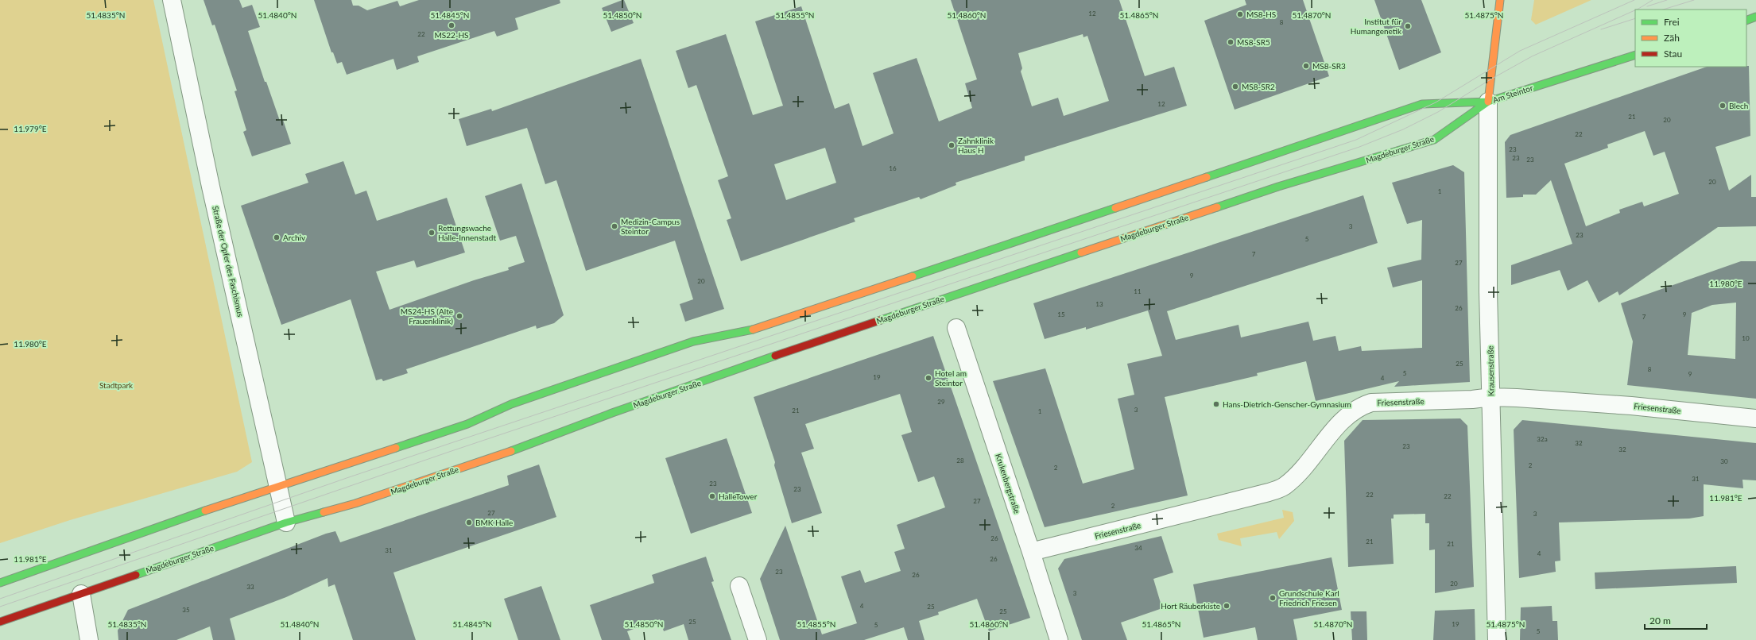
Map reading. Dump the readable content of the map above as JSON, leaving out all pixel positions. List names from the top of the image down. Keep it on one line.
{"streets":{"street":["Am Steintor","Magdeburger Straße","Straße der Opfer des Faschismus","Krausenstraße","Friesenstraße","Krukenbergstraße"]},"crossings":[["Am Steintor","Magdeburger Straße"],["Am Steintor","Krausenstraße"],["Magdeburger Straße","Straße der Opfer des Faschismus"],["Magdeburger Straße","Krausenstraße"],["Krausenstraße","Friesenstraße"],["Friesenstraße","Krukenbergstraße"]],"parks":["Stadtpark"],"places":["MS8-HS","MS22-HS","Institut für Humangenetik","MS8-SR5","MS8-SR3","MS8-SR2","Blech","Zahnklinik Haus H","Medizin-Campus Steintor","Rettungswache Halle-Innenstadt","Archiv","MS24-HS (Alte Frauenklinik)","Hotel am Steintor","Hans-Dietrich-Genscher-Gymnasium","HalleTower","BMK Halle","Grundschule Karl Friedrich Friesen","Hort Räuberkiste"],"house_numbers":["12","8","22","12","21","20","22","23","23","23","16","20","1","3","23","5","7","27","9","20","11","13","26","15","9","7","10","25","8","5","9","19","4","29","3","21","1","32a","32","23","32","28","30","2","2","31","23","23","22","22","27","2","27","3","26","21","21","34","31","4","26","23","26","20","33","3","4","25","35","25","25","19","5","5"],"legend":["Frei","Zäh","Stau"],"scale_bar":"20 m","coordinates":["51.4835°N","51.4840°N","51.4845°N","51.4850°N","51.4855°N","51.4860°N","51.4865°N","51.4870°N","51.4875°N","11.979°E","11.980°E","11.981°E"]}
